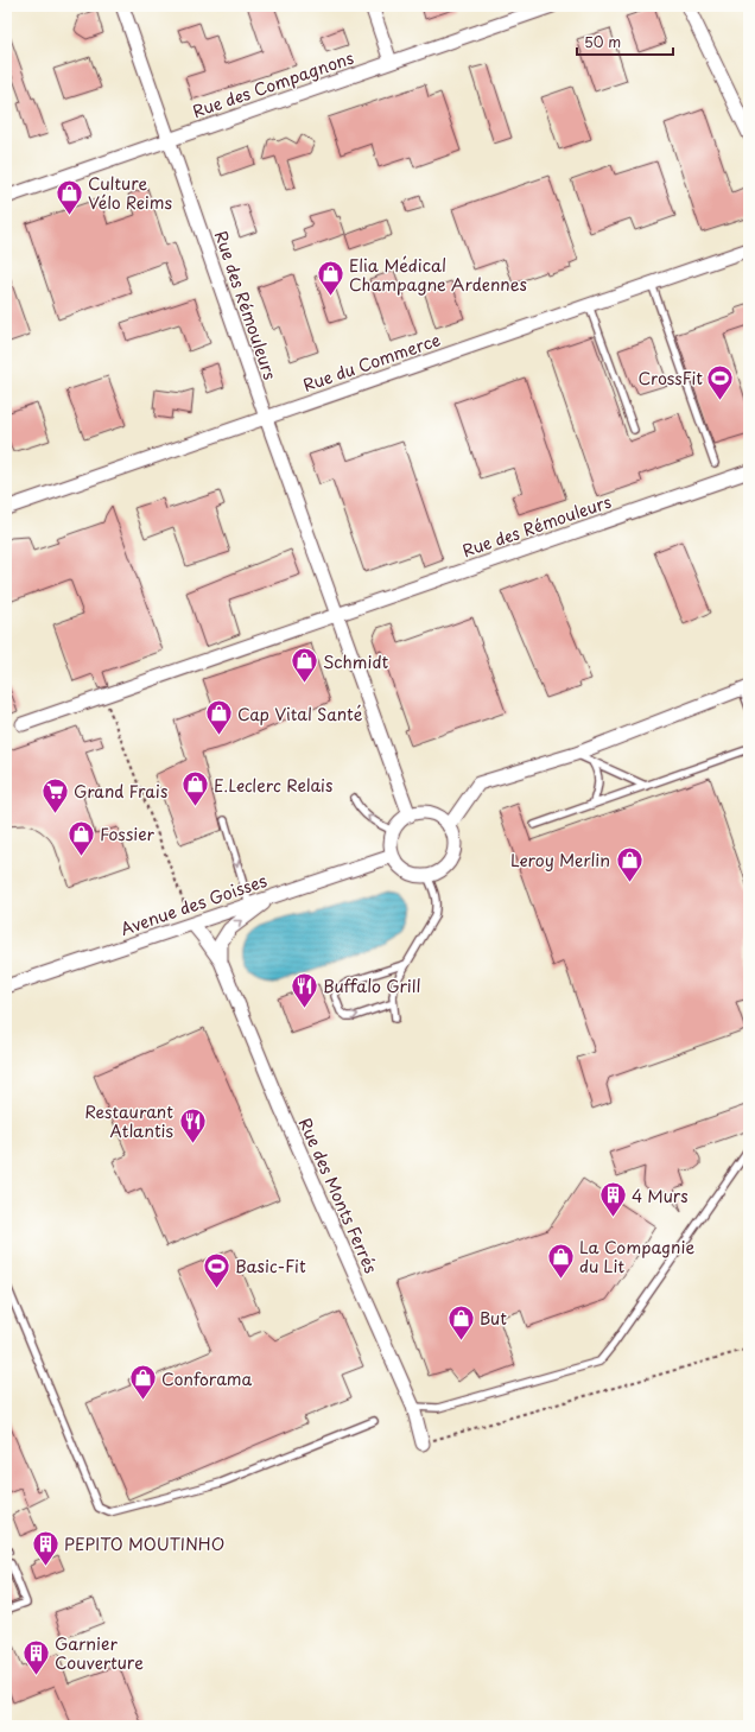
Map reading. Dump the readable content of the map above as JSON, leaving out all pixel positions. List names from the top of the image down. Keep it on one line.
{"streets":{"street":["Rue des Compagnons","Rue des Rémouleurs","Rue du Commerce","Avenue des Goisses","Rue des Monts Ferrés"]},"crossings":[["Rue des Compagnons","Rue des Rémouleurs"],["Rue des Rémouleurs","Rue du Commerce"],["Rue des Rémouleurs","Avenue des Goisses"],["Avenue des Goisses","Rue des Monts Ferrés"]],"places":{"shop":["Culture Vélo Reims","Elia Médical Champagne Ardennes","Schmidt","Cap Vital Santé","E.Leclerc Relais","Fossier","Leroy Merlin","La Compagnie du Lit","But","Conforama"],"sports":["CrossFit","Basic-Fit"],"supermarket":["Grand Frais"],"restaurant":["Buffalo Grill","Restaurant Atlantis"],"building":["4 Murs","PEPITO MOUTINHO","Garnier Couverture"]},"scale_bar":"50 m"}
